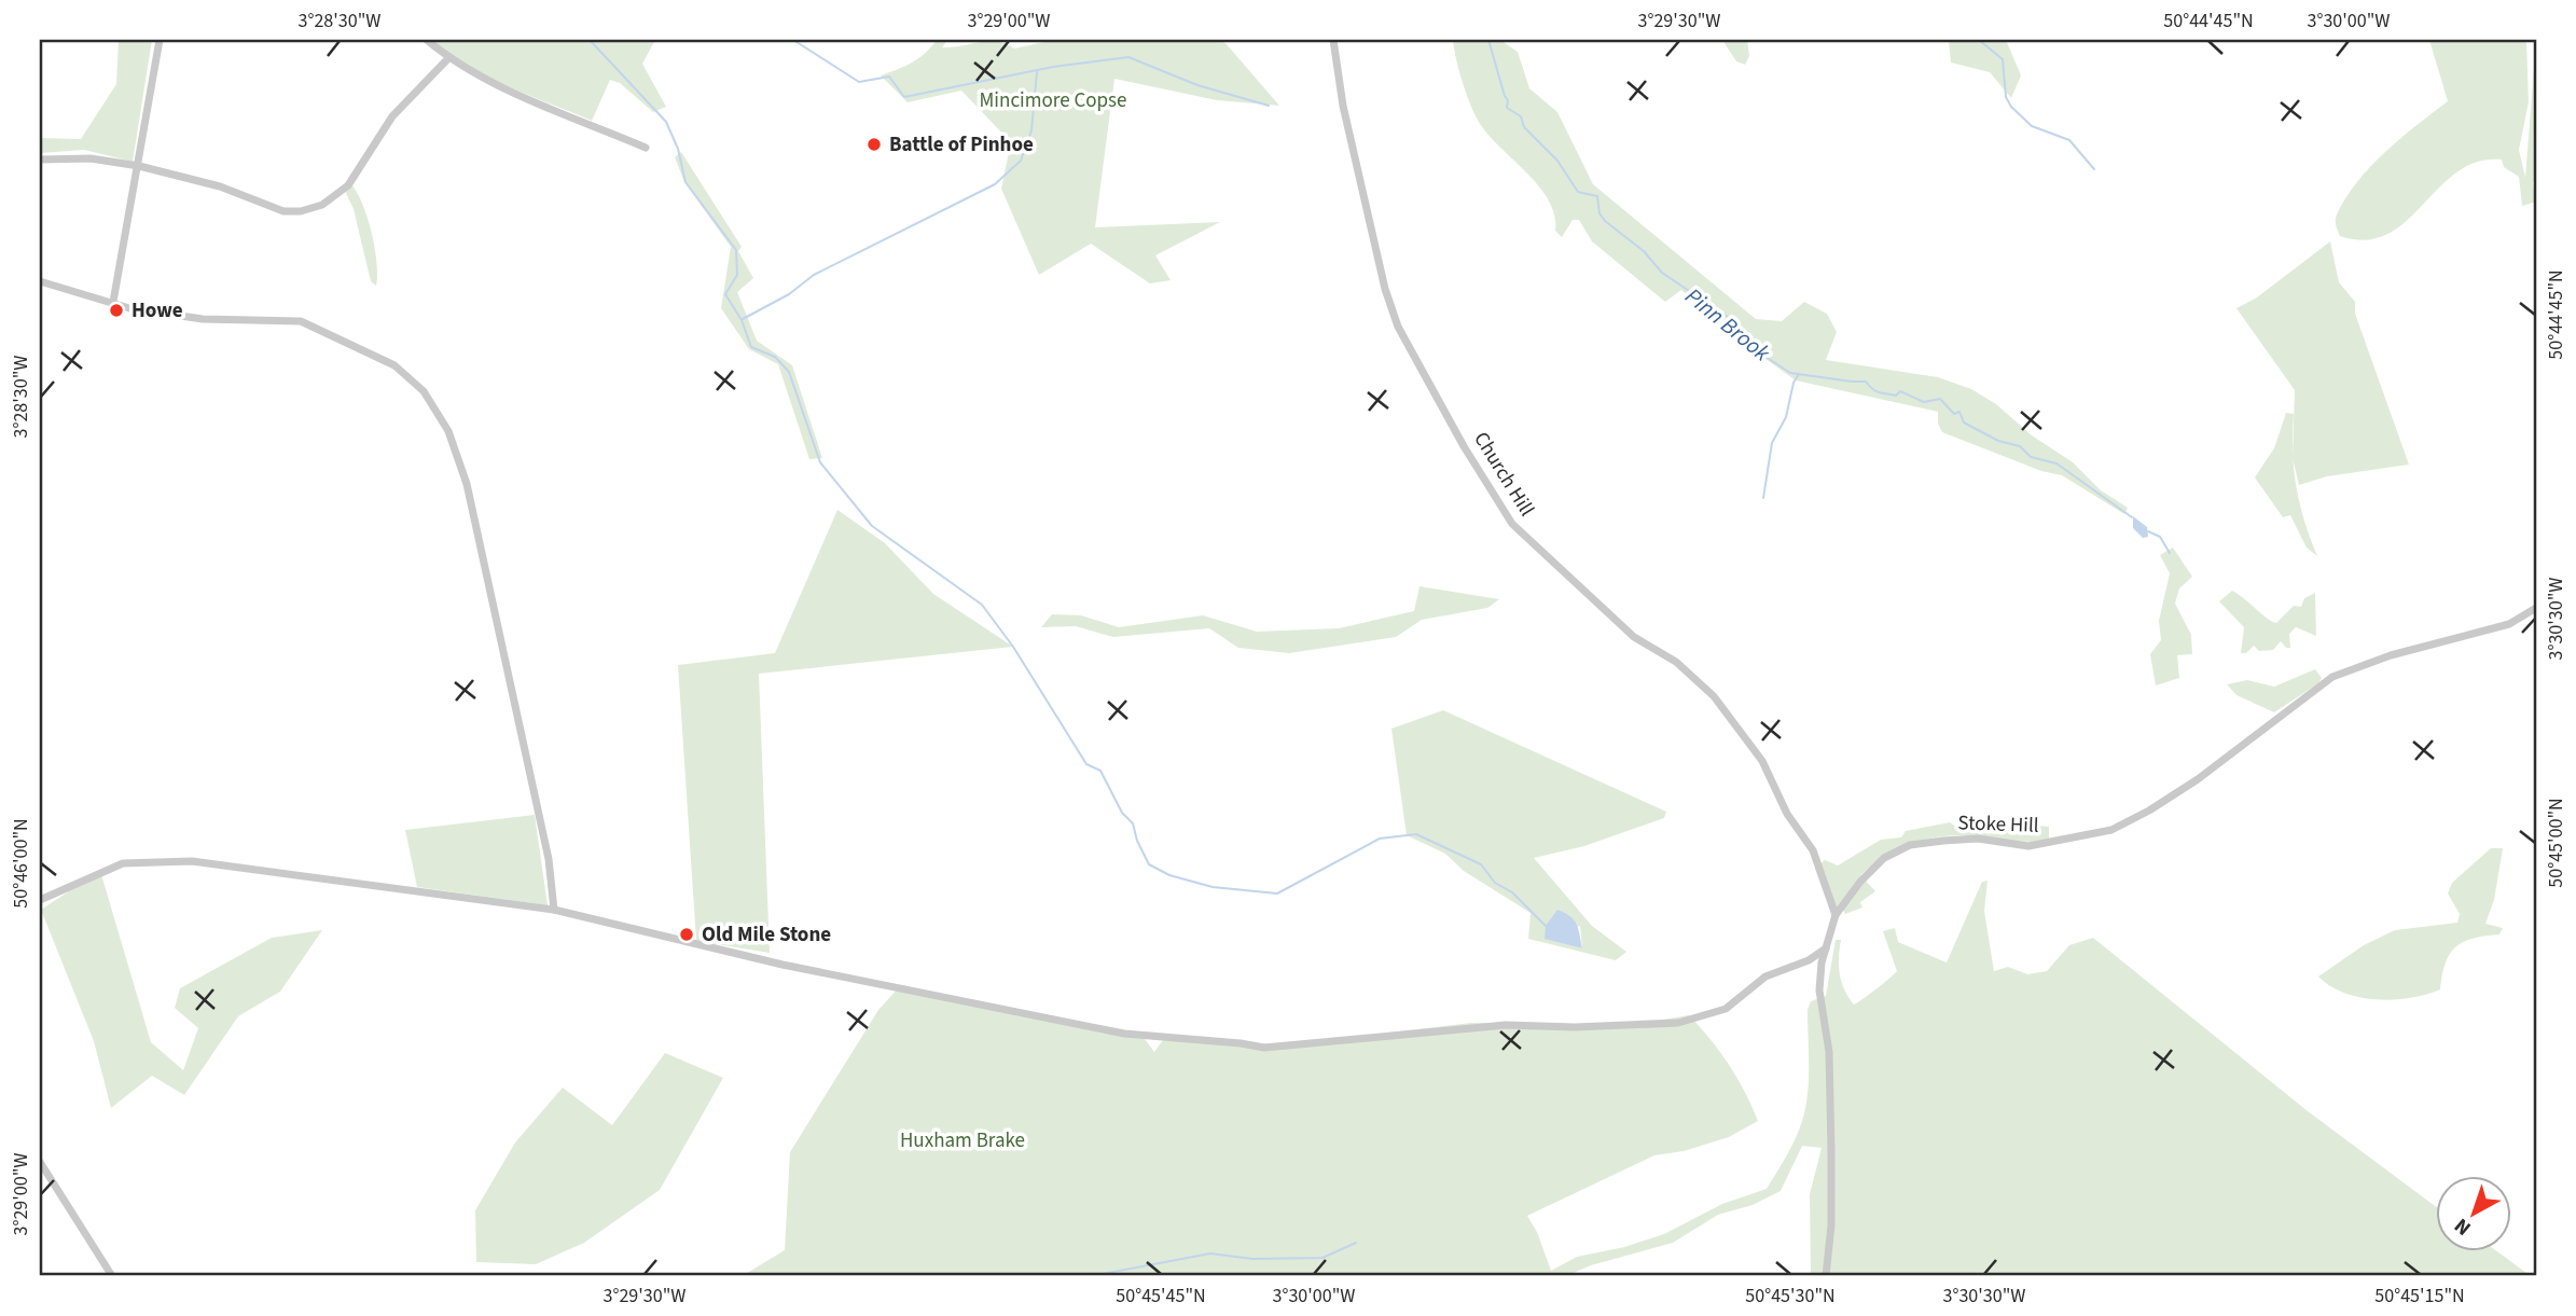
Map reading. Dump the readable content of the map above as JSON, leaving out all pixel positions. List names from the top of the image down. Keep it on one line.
{"streets":{"street":["Church Hill","Stoke Hill"]},"crossings":[["Church Hill","Stoke Hill"]],"water":["Pinn Brook"],"parks":["Mincimore Copse","Huxham Brake"],"places":["Battle of Pinhoe","Howe","Old Mile Stone"],"north":"bottom left","coordinates":["3°28'30\"W","3°29'00\"W","3°29'30\"W","50°44'45\"N","3°30'00\"W","3°30'30\"W","50°45'00\"N","50°46'00\"N","50°45'45\"N","50°45'30\"N","50°45'15\"N"]}
